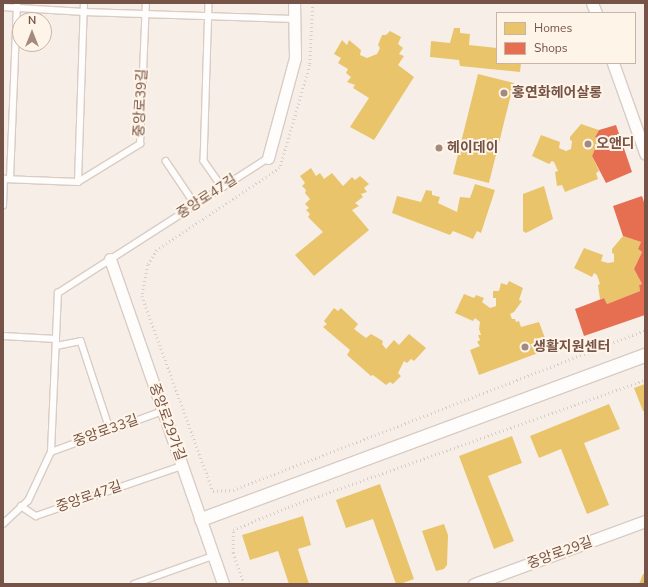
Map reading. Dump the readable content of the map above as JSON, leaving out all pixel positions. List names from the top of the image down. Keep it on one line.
{"streets":{"street":["중앙로47길","중앙로29가길","중앙로29길"],"lane":["중앙로39길","중앙로33길"]},"crossings":[["중앙로47길","중앙로29가길"],["중앙로47길","중앙로33길"],["중앙로29가길","중앙로33길"]],"places":["홍연화헤어살롱","오앤디","헤이데이","생활지원센터"],"legend":["Homes","Shops"],"north":"top"}
